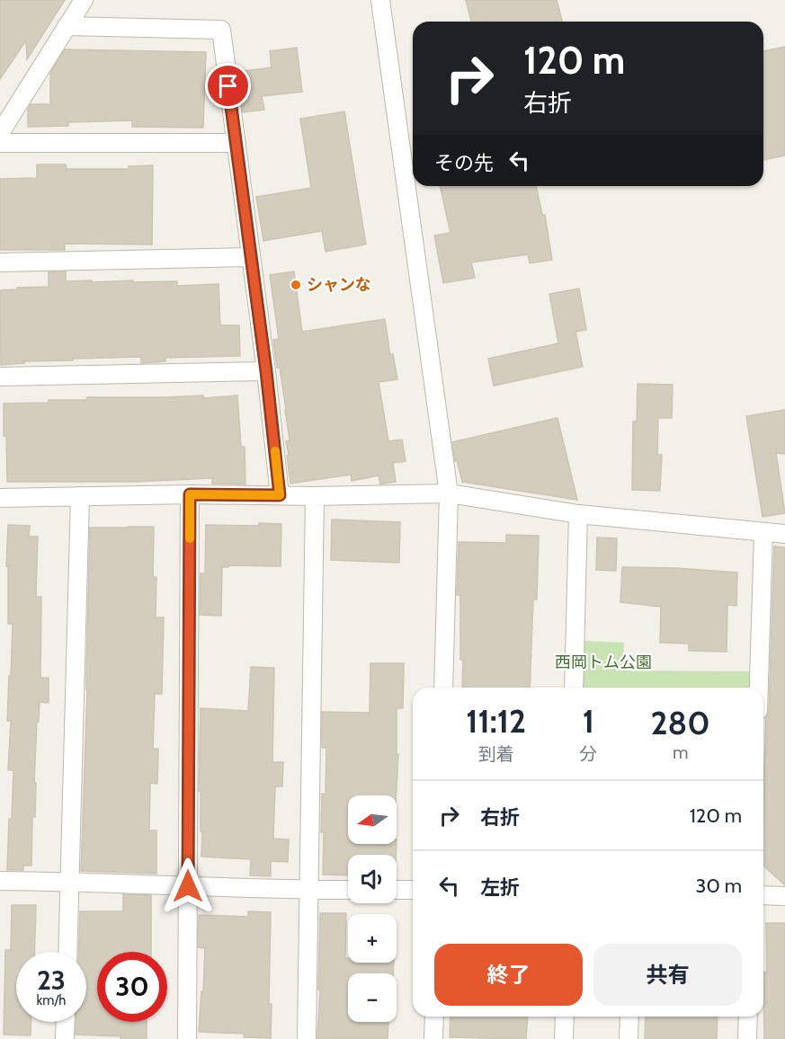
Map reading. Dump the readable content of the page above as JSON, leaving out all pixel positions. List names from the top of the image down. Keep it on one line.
{"parks":["西岡トム公園"],"places":["シャンな"],"north":"left","page":{"turn":["120 m","右折"],"then":"その先","eta":["11:12","到着","1","分","280","m"],"list":[{"name":"右折","value":"120 m"},{"name":"左折","value":"30 m"}],"map_buttons":["+","−"],"buttons":["終了","共有"],"speed":"23 km/h","limit":"30"}}
